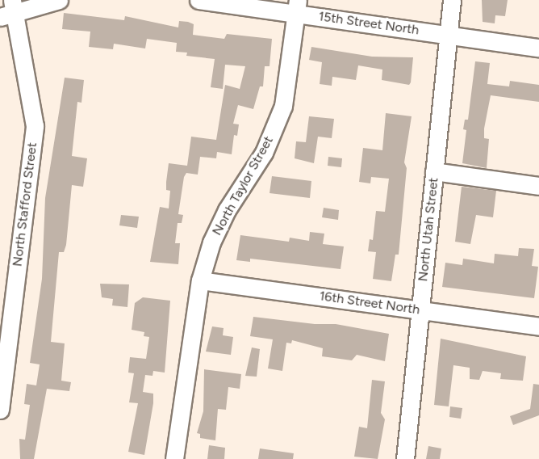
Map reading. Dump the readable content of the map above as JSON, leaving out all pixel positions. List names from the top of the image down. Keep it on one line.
{"streets":{"street":["15th Street North","North Taylor Street","North Stafford Street","North Utah Street","16th Street North"]},"crossings":[["15th Street North","North Taylor Street"],["15th Street North","North Utah Street"],["North Taylor Street","16th Street North"],["North Utah Street","16th Street North"]]}
